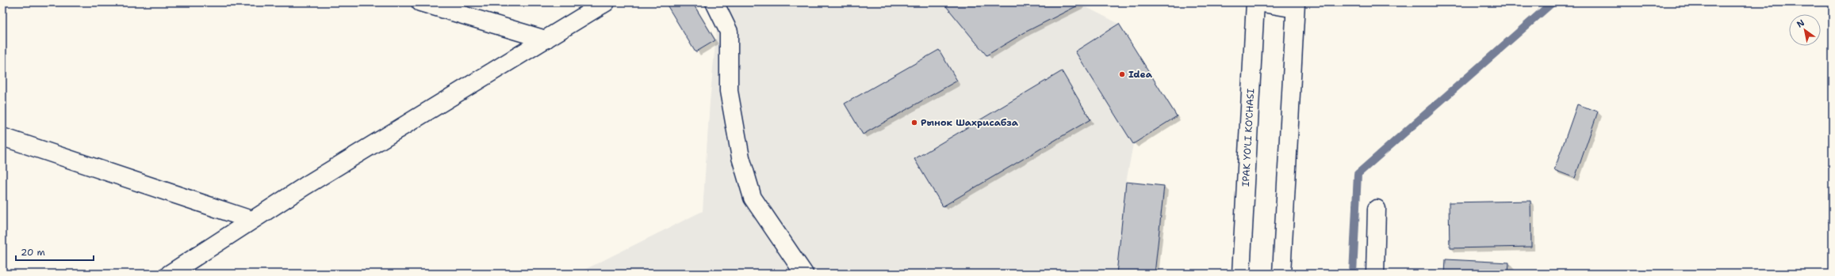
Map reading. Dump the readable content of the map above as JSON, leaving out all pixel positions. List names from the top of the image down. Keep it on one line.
{"streets":{"street":["IPAK YO'LI KO'CHASI"]},"places":["Idea","Рынок Шахрисабза"],"scale_bar":"20 m","north":"top left"}
